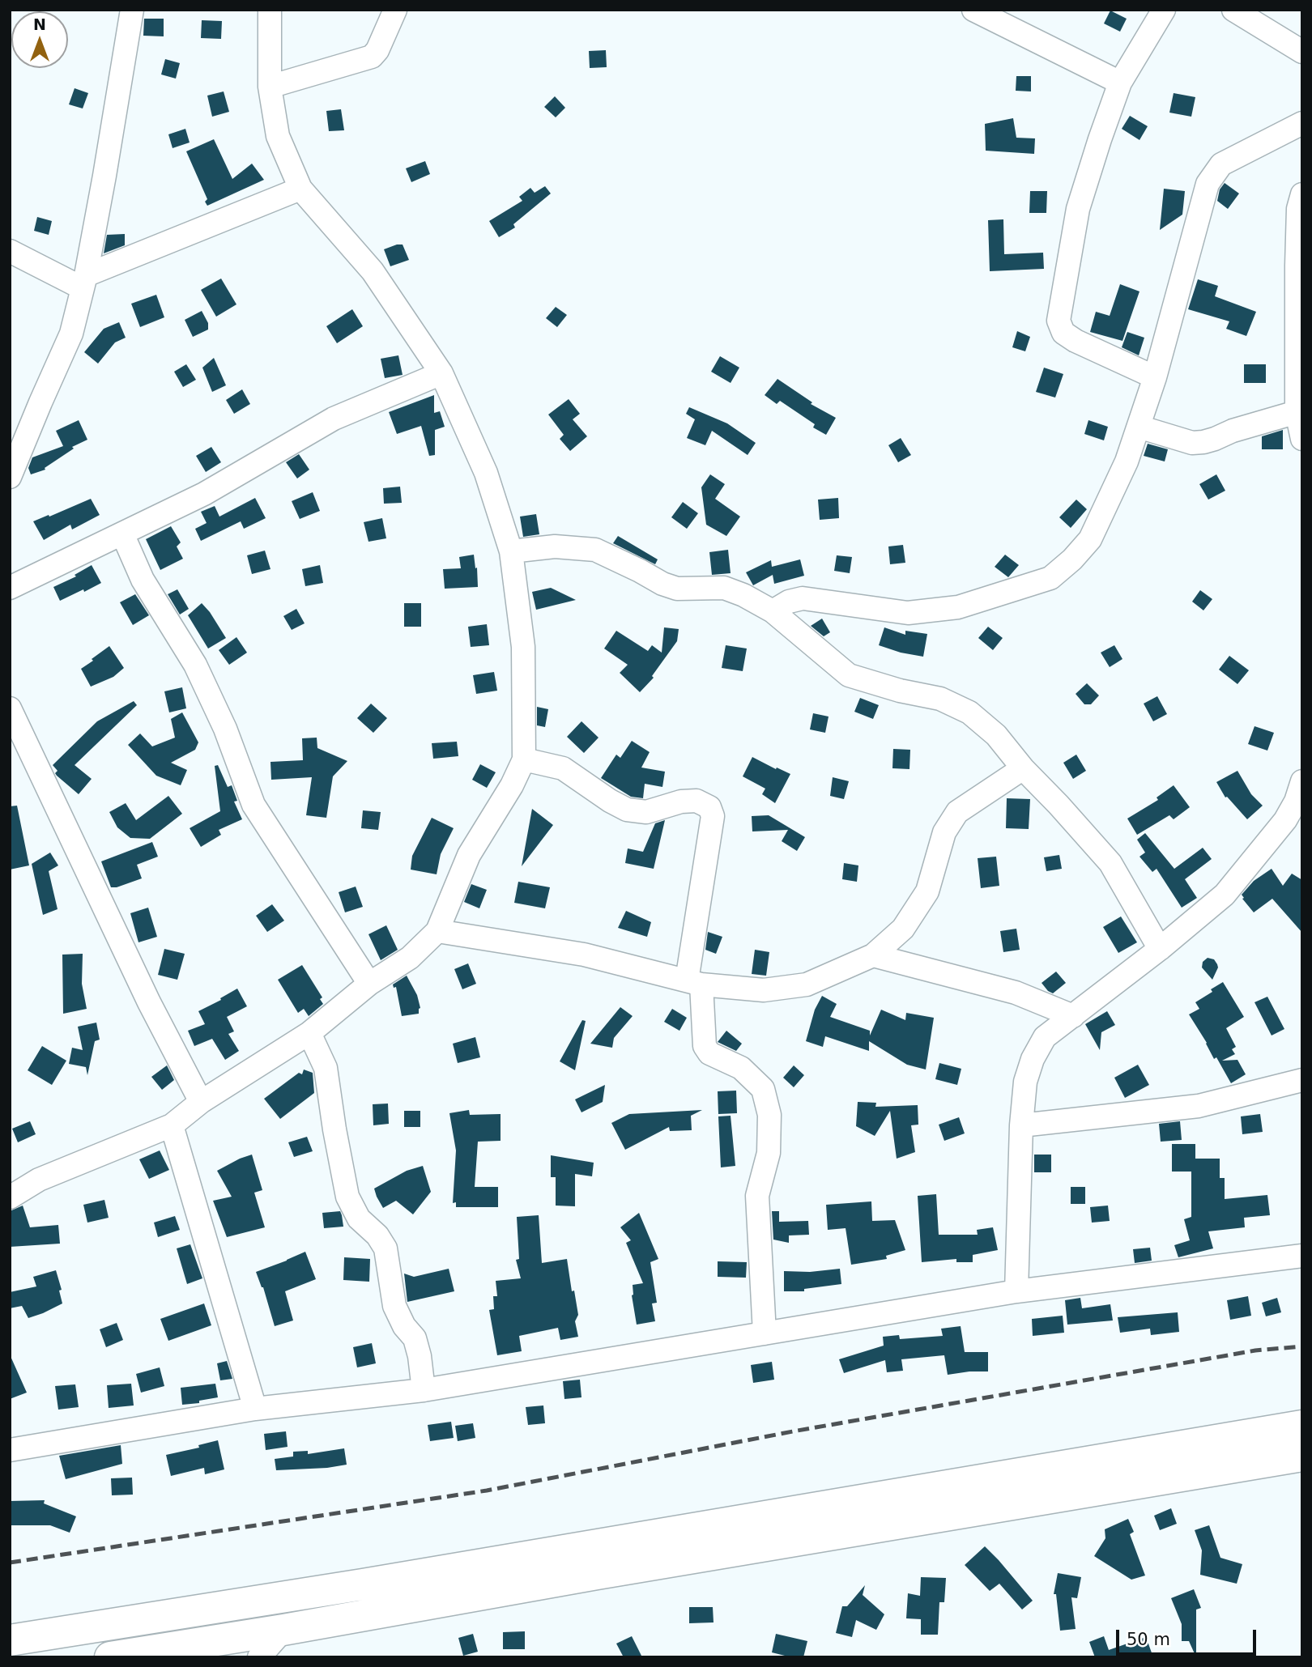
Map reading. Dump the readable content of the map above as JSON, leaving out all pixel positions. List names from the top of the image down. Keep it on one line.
{"scale_bar":"50 m","north":"top"}
